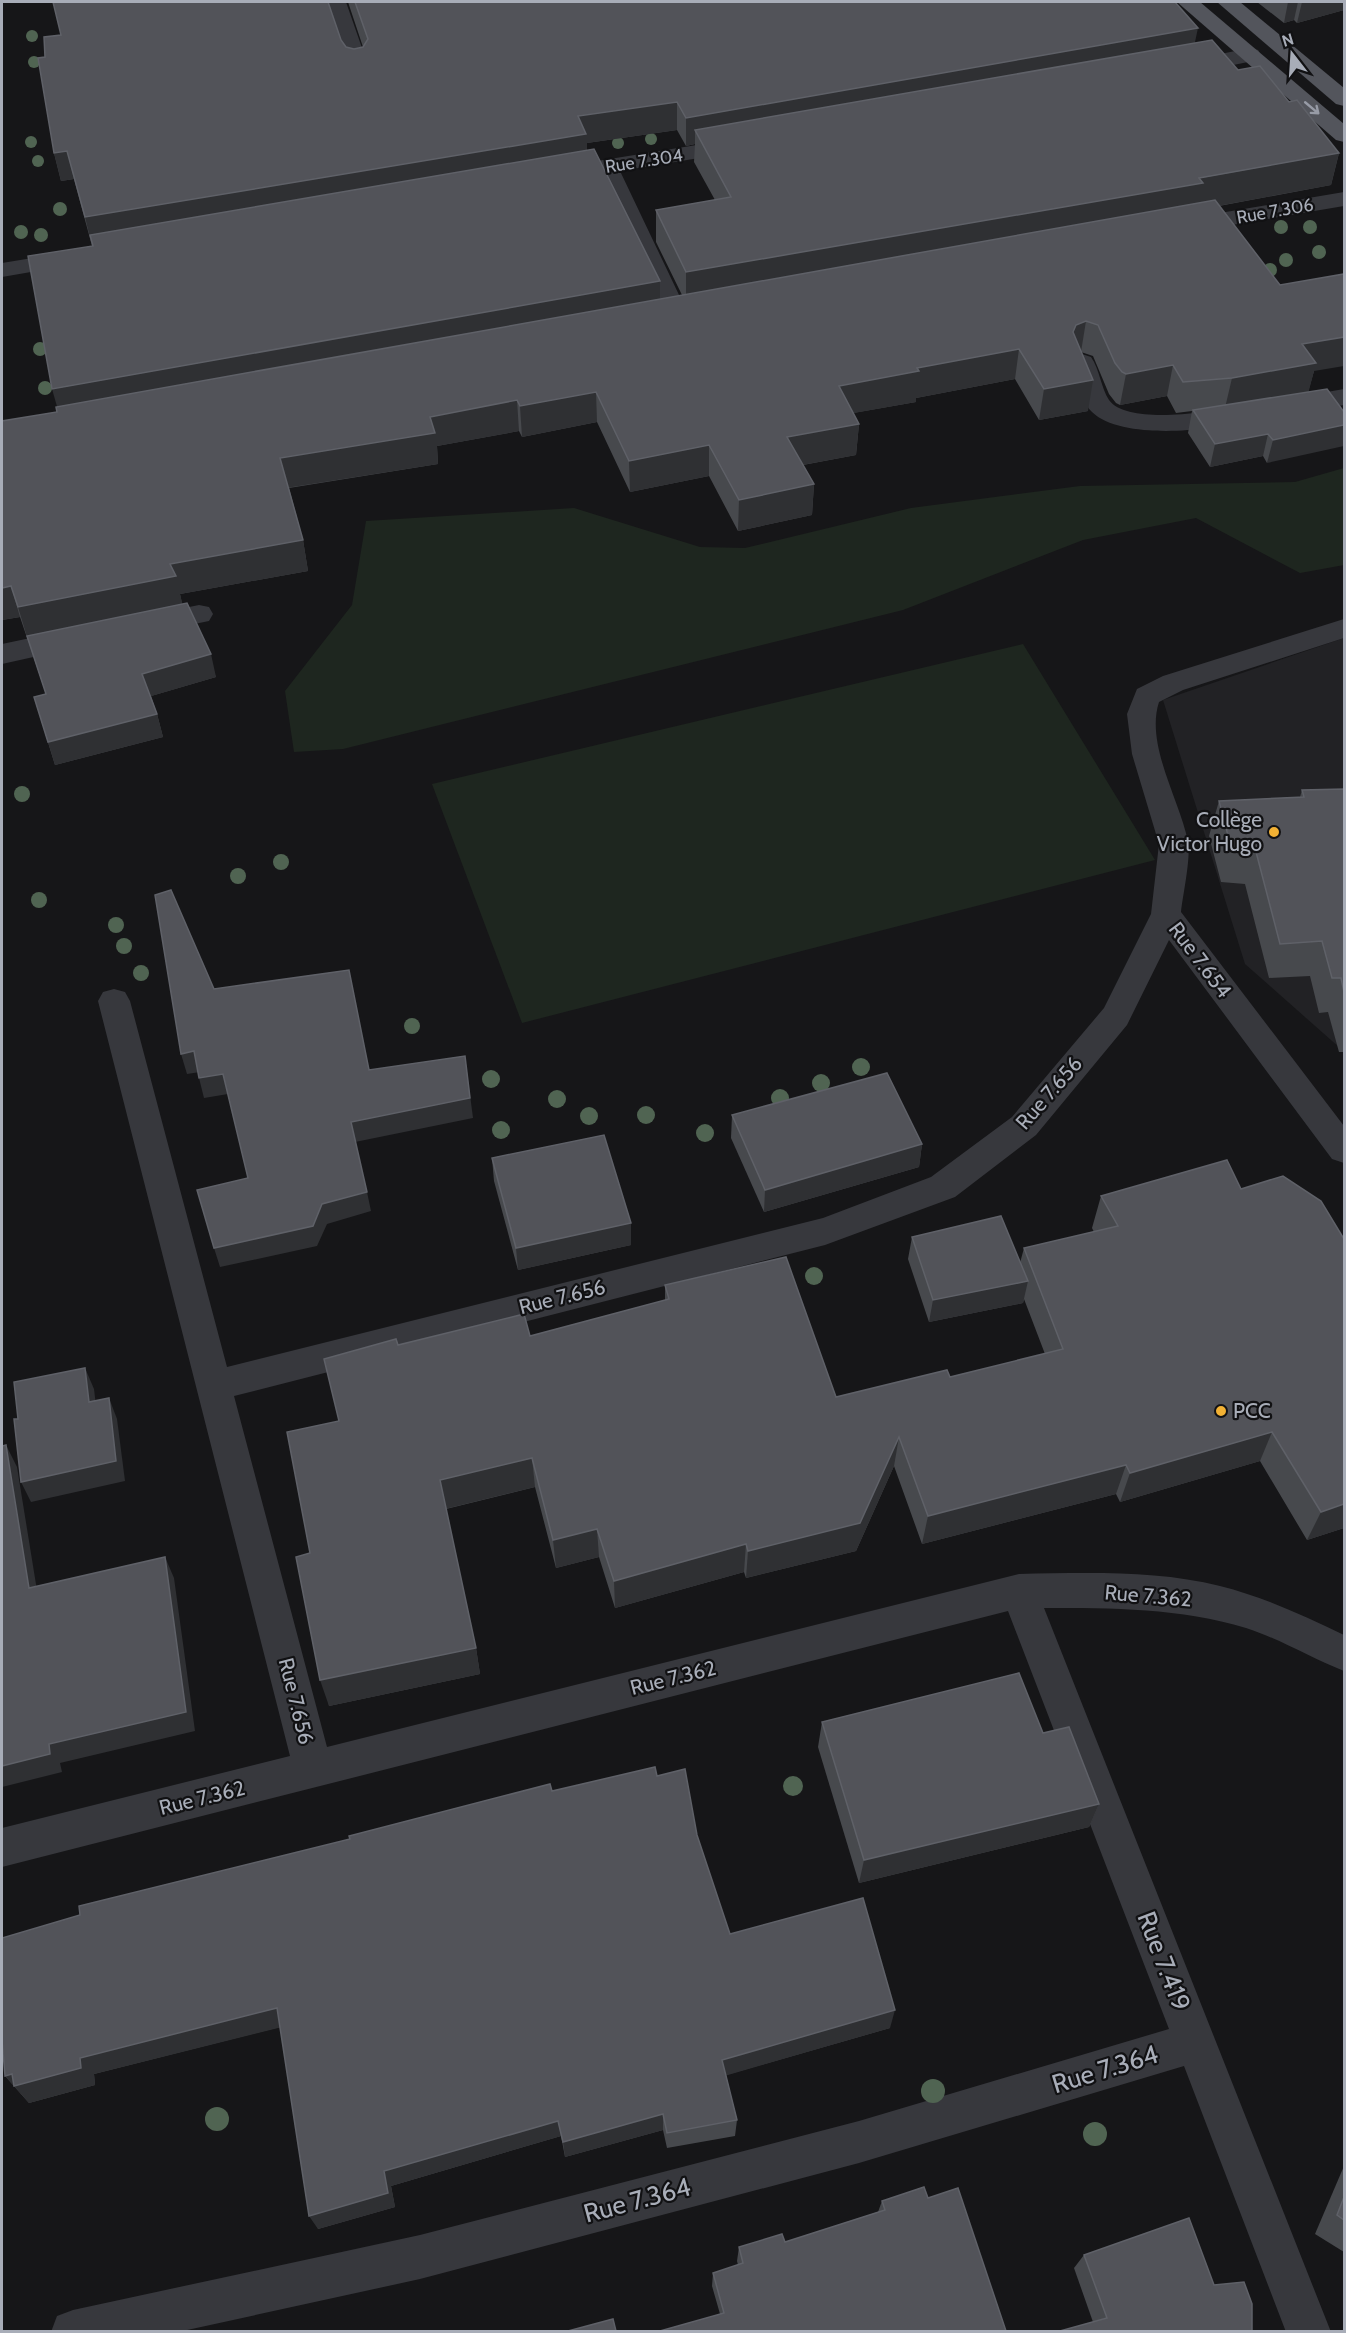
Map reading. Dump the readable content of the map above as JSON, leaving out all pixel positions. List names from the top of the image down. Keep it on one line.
{"streets":{"street":["Rue 7.304","Rue 7.306","Rue 7.654","Rue 7.656","Rue 7.362","Rue 7.419","Rue 7.364"]},"crossings":[["Rue 7.654","Rue 7.656"],["Rue 7.656","Rue 7.362"],["Rue 7.362","Rue 7.419"],["Rue 7.419","Rue 7.364"]],"places":["Collège Victor Hugo","PCC"],"north":"top"}
